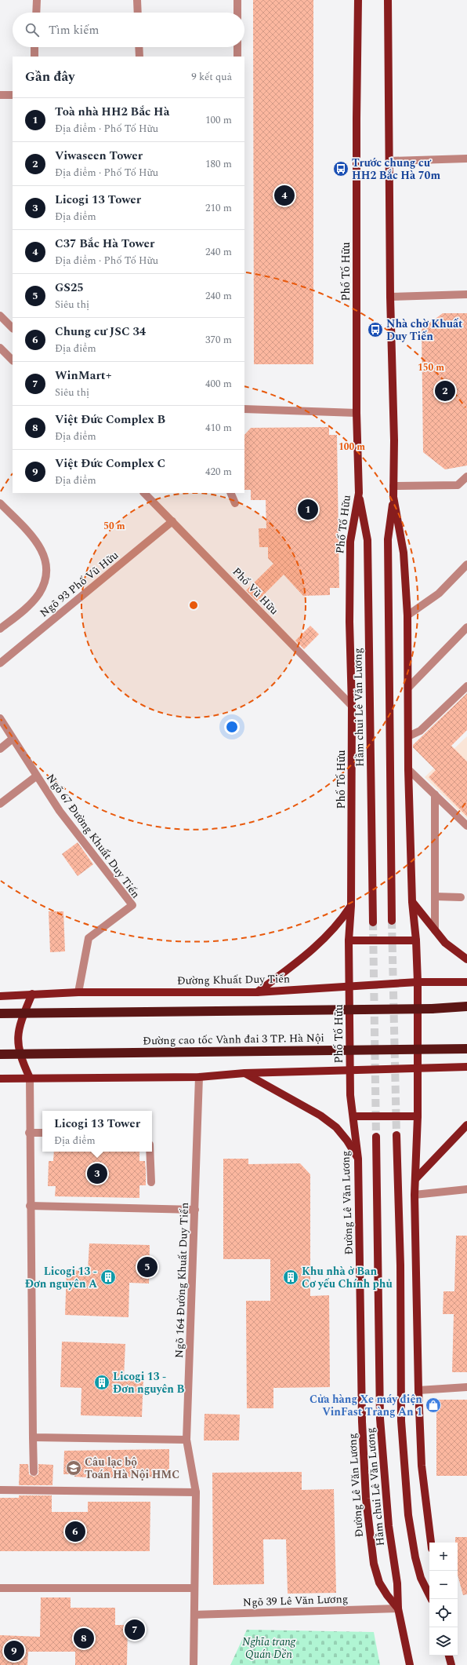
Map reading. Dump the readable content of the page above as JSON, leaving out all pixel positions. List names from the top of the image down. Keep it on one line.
{"streets":{"highway":["Đường cao tốc Vành đai 3 TP. Hà Nội"],"main road":["Phố Tố Hữu","Hầm chui Lê Văn Lương","Đường Khuất Duy Tiến","Đường Lê Văn Lương"],"street":["Ngõ 93 Phố Vũ Hữu","Phố Vũ Hữu","Ngõ 67 Đường Khuất Duy Tiến","Ngõ 164 Đường Khuất Duy Tiến","Ngõ 39 Lê Văn Lương"]},"crossings":[["Phố Tố Hữu","Phố Vũ Hữu"],["Phố Tố Hữu","Hầm chui Lê Văn Lương"],["Phố Tố Hữu","Đường Khuất Duy Tiến"],["Phố Tố Hữu","Đường Lê Văn Lương"],["Ngõ 93 Phố Vũ Hữu","Phố Vũ Hữu"],["Hầm chui Lê Văn Lương","Đường Lê Văn Lương"],["Hầm chui Lê Văn Lương","Ngõ 39 Lê Văn Lương"],["Ngõ 67 Đường Khuất Duy Tiến","Đường Khuất Duy Tiến"],["Đường Lê Văn Lương","Ngõ 39 Lê Văn Lương"],["Ngõ 164 Đường Khuất Duy Tiến","Ngõ 39 Lê Văn Lương"]],"parks":["Nghĩa trang Quán Dền"],"places":{"bus stop":["Trước chung cư HH2 Bắc Hà 70m","Nhà chờ Khuất Duy Tiến"],"building":["Licogi 13 - Đơn nguyên A","Khu nhà ở Ban Cơ yếu Chính phủ","Licogi 13 - Đơn nguyên B"],"shop":["Cửa hàng Xe máy điện VinFast Tràng An 1"],"school or university":["Câu lạc bộ Toán Hà Nội HMC"]},"page":{"search":"Tìm kiếm","heading":["Gần đây","9 kết quả"],"list":[{"mark":"1","name":"Toà nhà HH2 Bắc Hà","note":"Địa điểm · Phố Tố Hữu","value":"100 m"},{"mark":"2","name":"Viwaseen Tower","note":"Địa điểm · Phố Tố Hữu","value":"180 m"},{"mark":"3","name":"Licogi 13 Tower","note":"Địa điểm","value":"210 m"},{"mark":"4","name":"C37 Bắc Hà Tower","note":"Địa điểm · Phố Tố Hữu","value":"240 m"},{"mark":"5","name":"GS25","note":"Siêu thị","value":"240 m"},{"mark":"6","name":"Chung cư JSC 34","note":"Địa điểm","value":"370 m"},{"mark":"7","name":"WinMart+","note":"Siêu thị","value":"400 m"},{"mark":"8","name":"Việt Đức Complex B","note":"Địa điểm","value":"410 m"},{"mark":"9","name":"Việt Đức Complex C","note":"Địa điểm","value":"420 m"}],"pins":["4","2","1","3","5","6","7","8","9"],"popup":["Licogi 13 Tower","Địa điểm"],"map_buttons":["+","−"]},"rings":["150 m","100 m","50 m"]}
